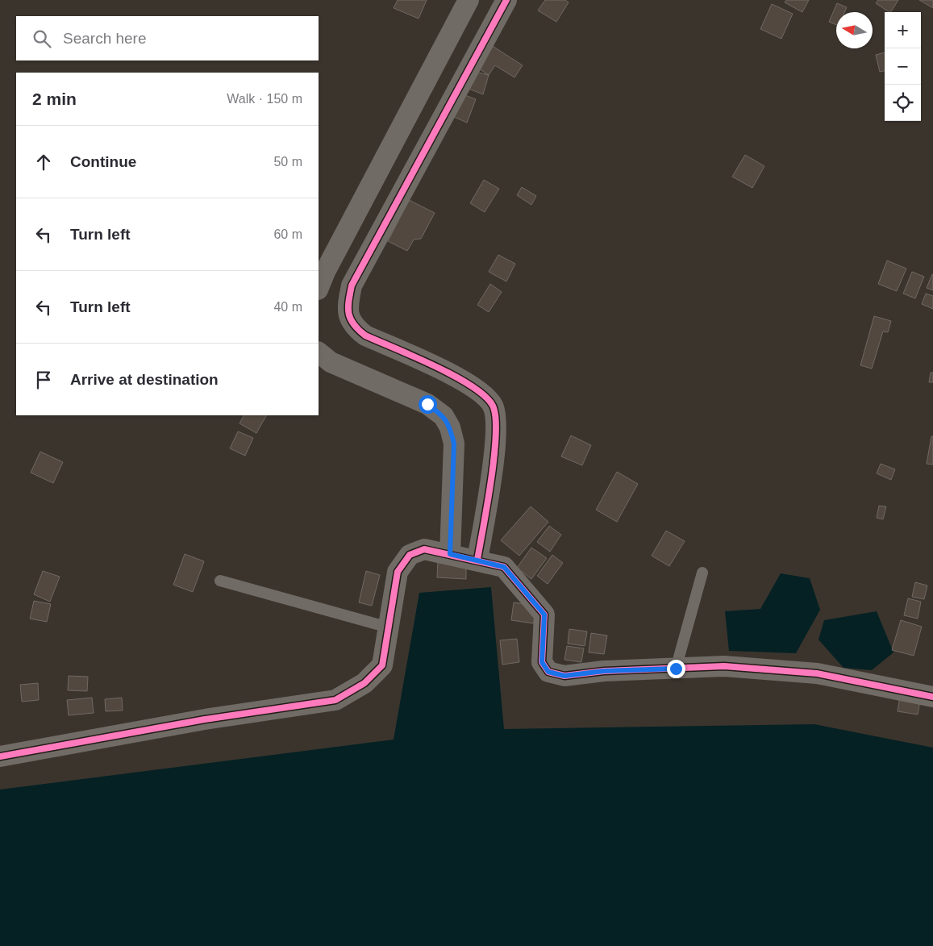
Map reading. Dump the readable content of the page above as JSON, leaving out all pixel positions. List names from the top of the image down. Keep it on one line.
{"north":"left","page":{"map_buttons":["+","−"],"search":"Search here","heading":["2 min","Walk · 150 m"],"list":[["Continue","50 m"],["Turn left","60 m"],["Turn left","40 m"],"Arrive at destination"]}}
